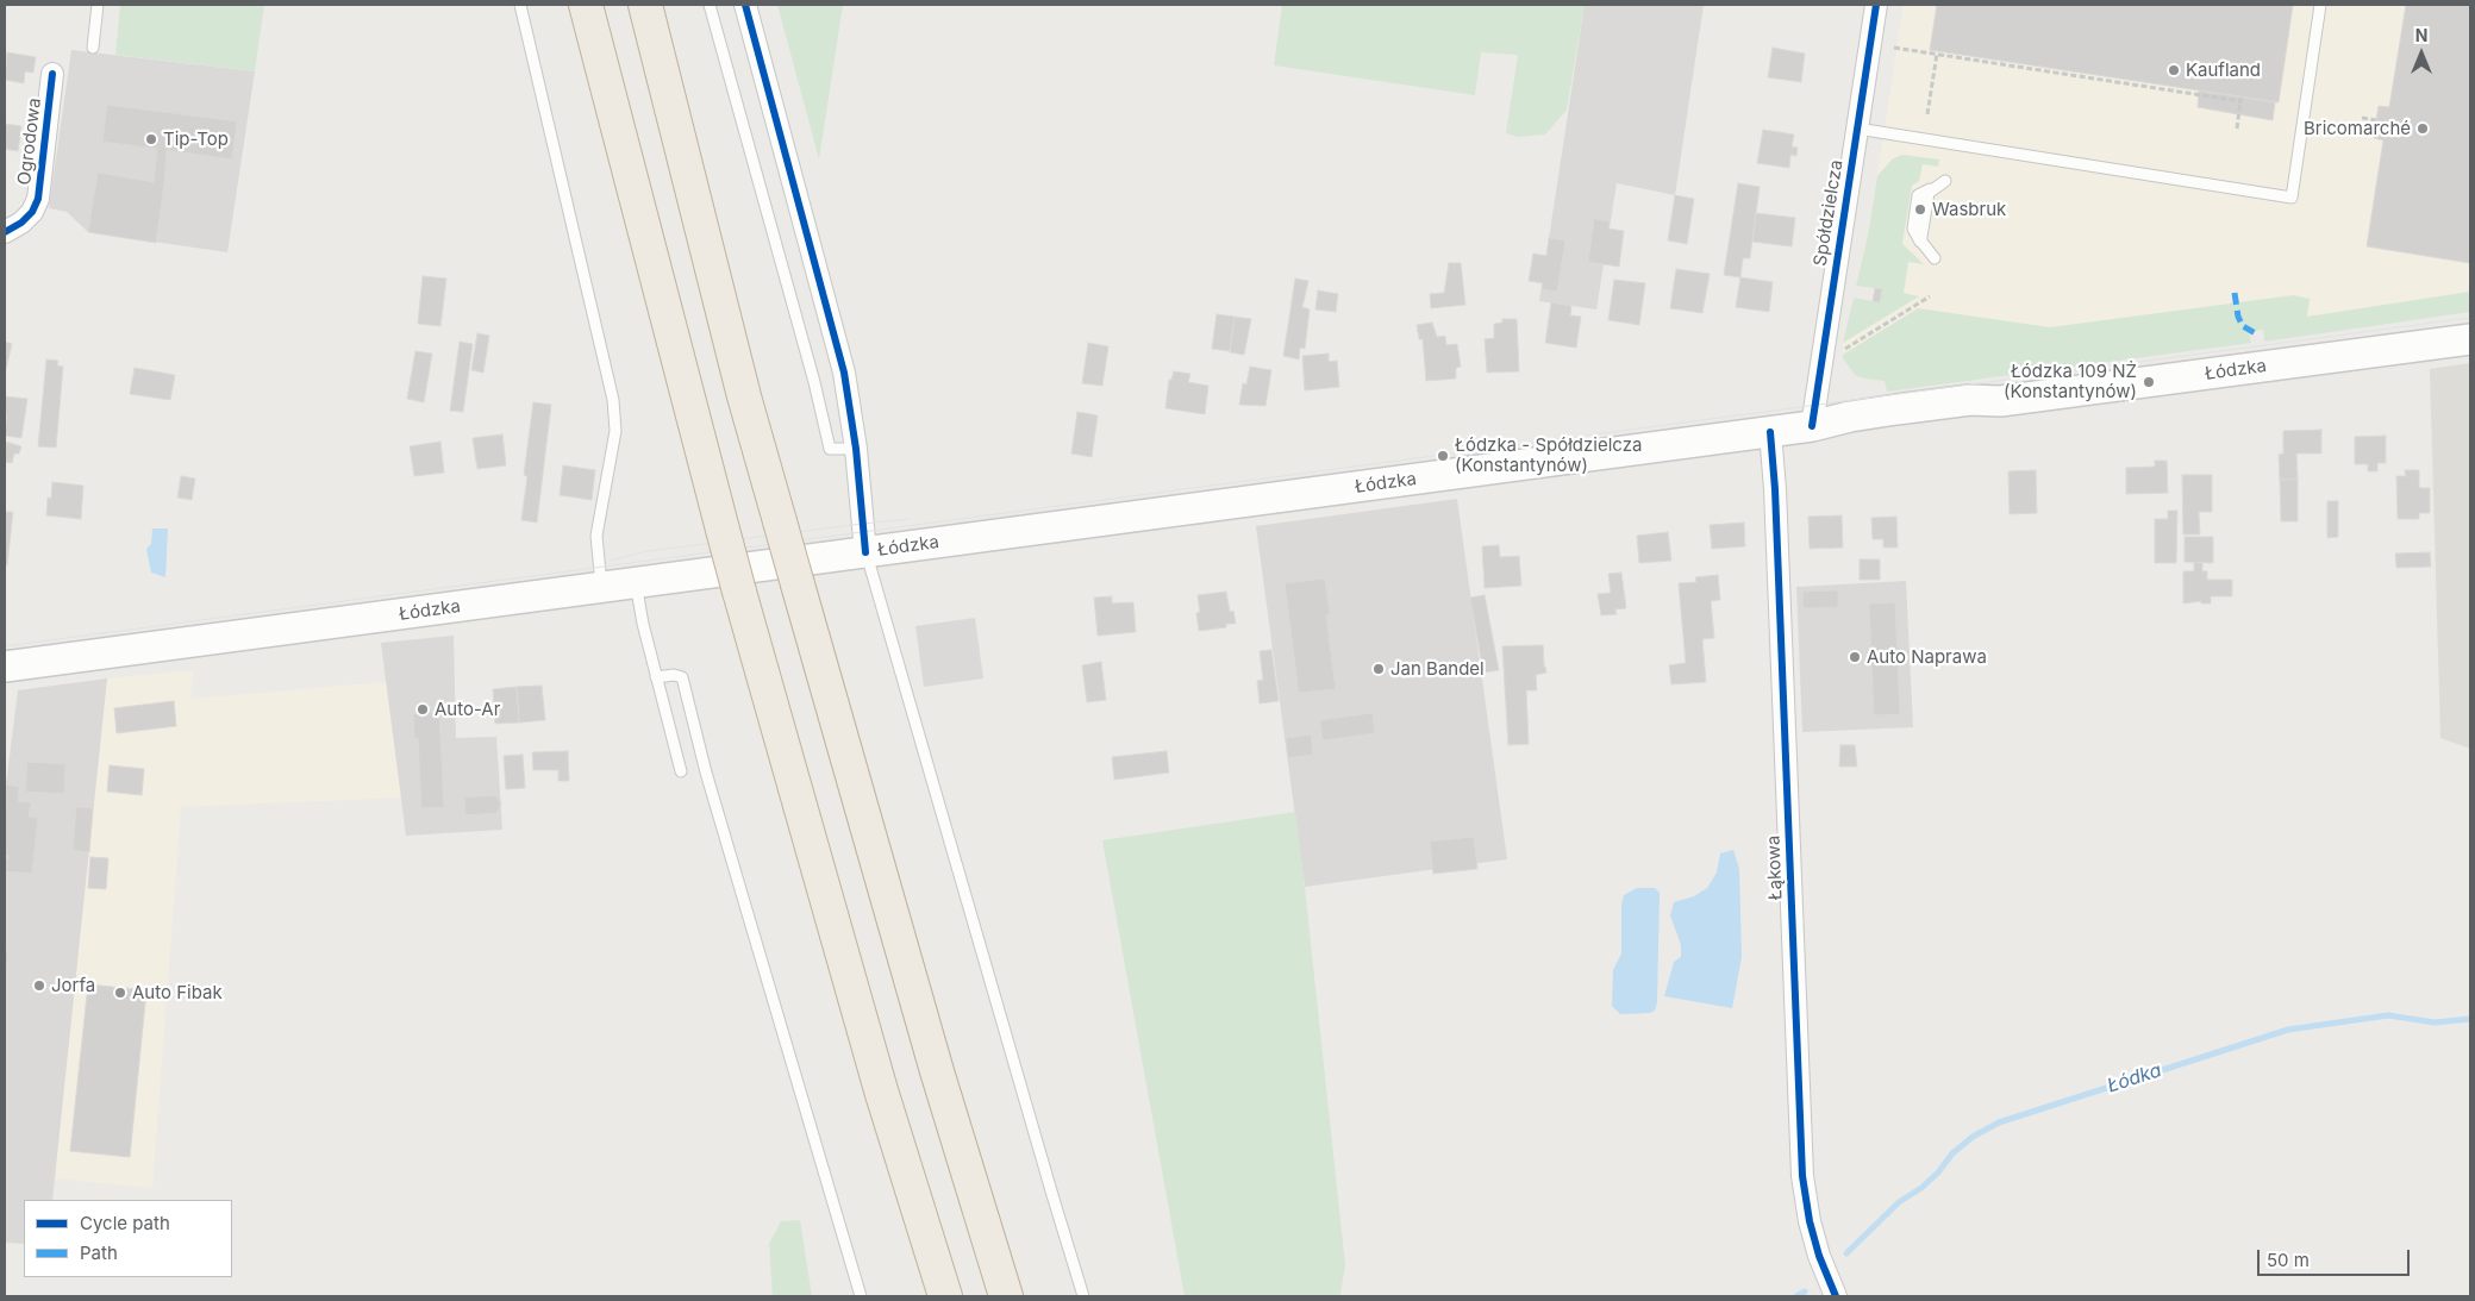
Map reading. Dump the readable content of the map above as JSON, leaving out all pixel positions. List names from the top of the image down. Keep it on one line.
{"streets":{"main road":["Łódzka"],"street":["Ogrodowa","Spółdzielcza","Łąkowa"]},"crossings":[["Spółdzielcza","Łódzka"],["Łódzka","Łąkowa"]],"water":["Łódka"],"places":["Kaufland","Bricomarché","Tip-Top","Wasbruk","Łódzka 109 NŻ (Konstantynów)","Łódzka - Spółdzielcza (Konstantynów)","Auto Naprawa","Jan Bandel","Auto-Ar","Jorfa","Auto Fibak"],"legend":["Cycle path","Path"],"scale_bar":"50 m","north":"top"}
